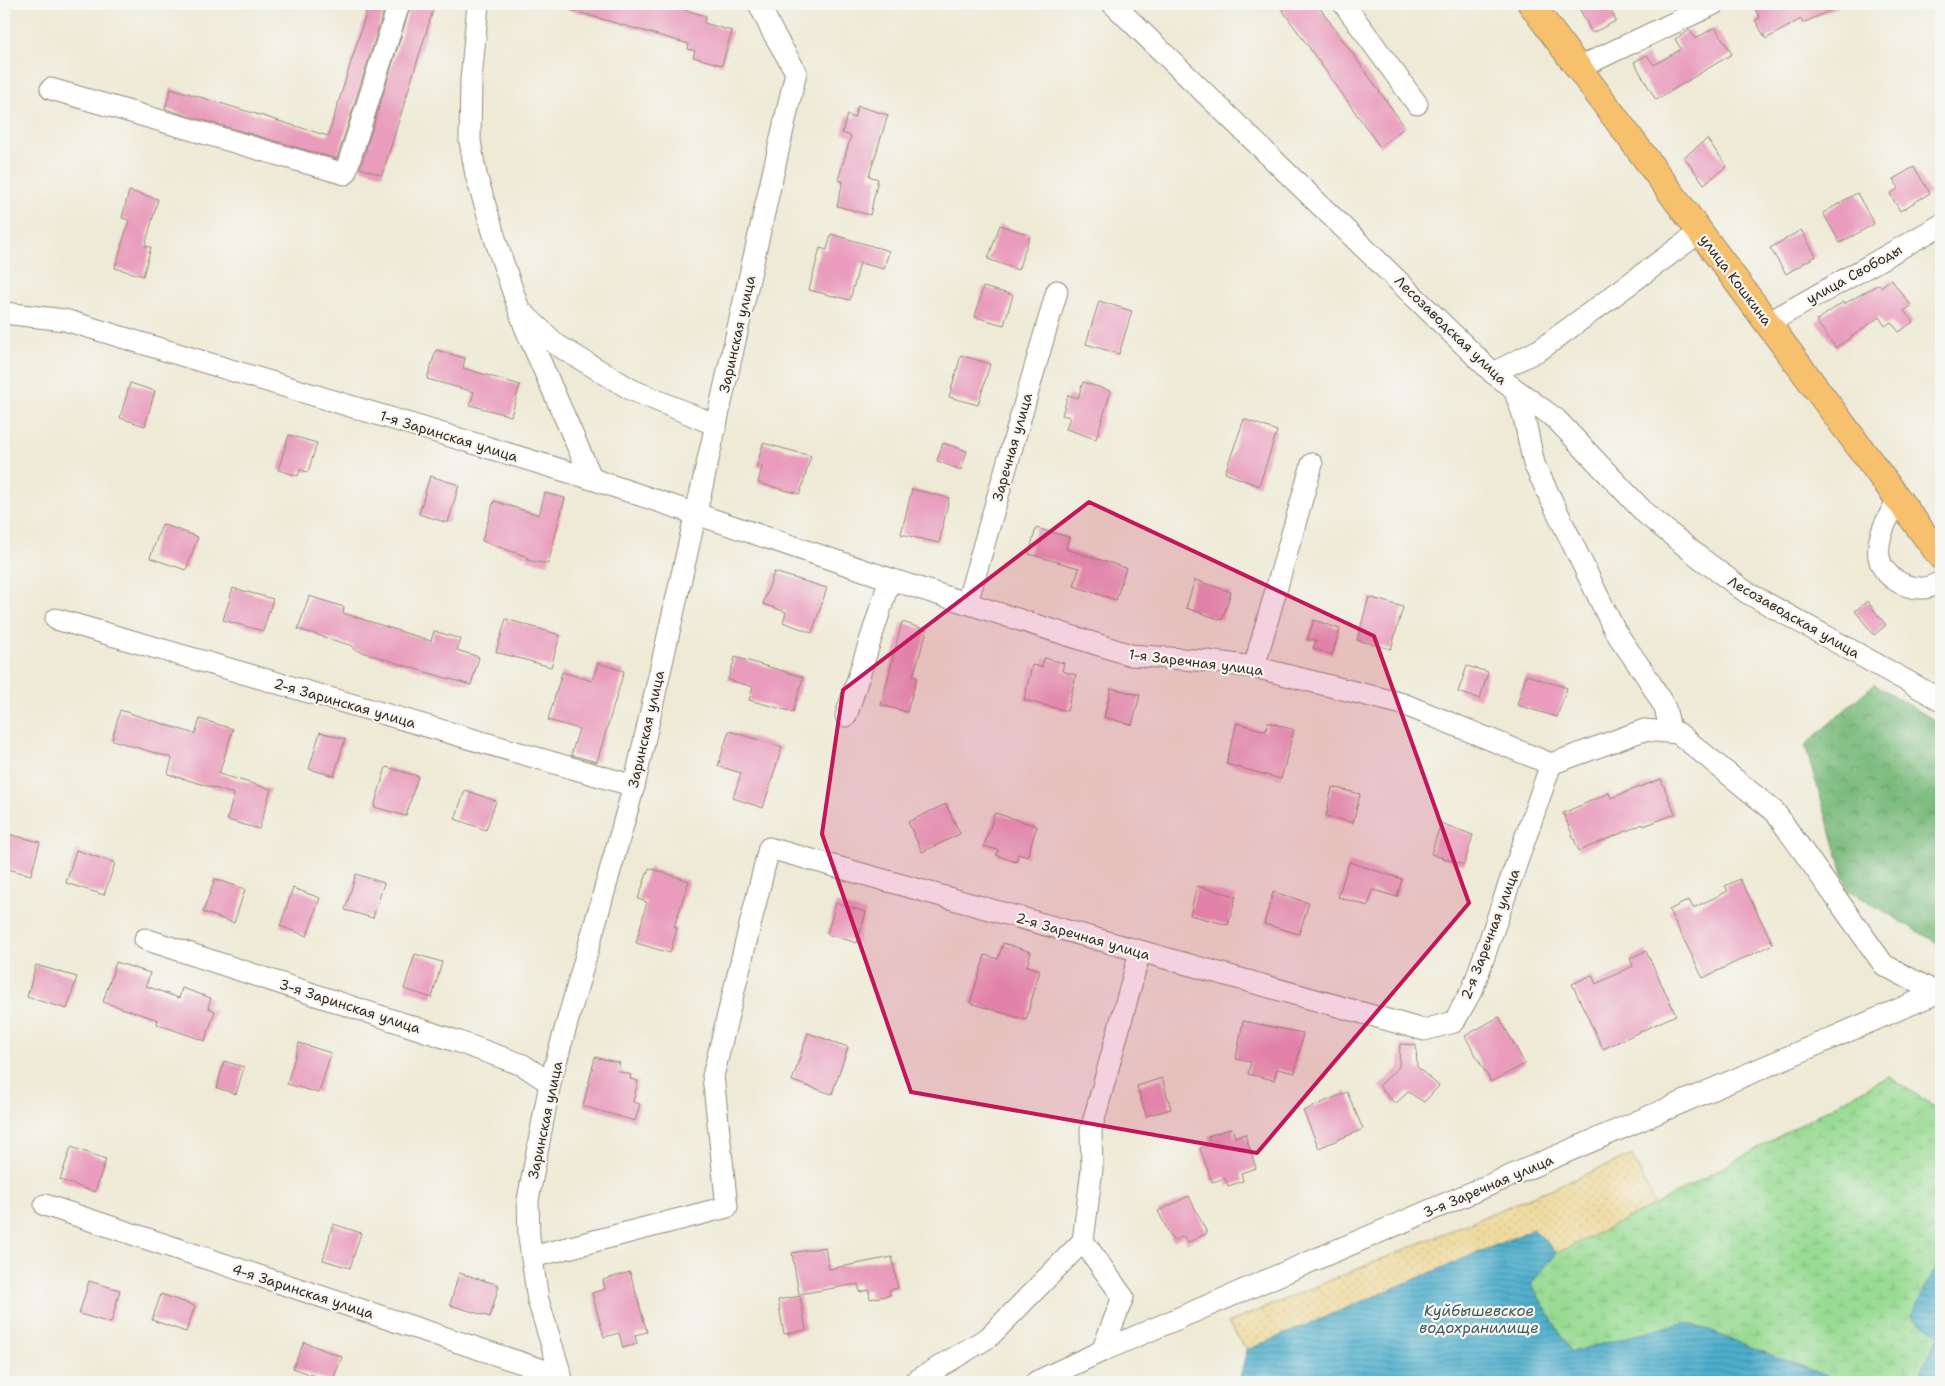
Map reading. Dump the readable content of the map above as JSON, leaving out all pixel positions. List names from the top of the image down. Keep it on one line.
{"streets":{"main road":["улица Кошкина"],"street":["улица Свободы","Лесозаводская улица","Заринская улица","1-я Заринская улица","Заречная улица","1-я Заречная улица","2-я Заринская улица","2-я Заречная улица","3-я Заринская улица","3-я Заречная улица","4-я Заринская улица"]},"crossings":[["улица Свободы","улица Кошкина"],["Заринская улица","1-я Заринская улица"],["Заринская улица","2-я Заринская улица"],["Заринская улица","2-я Заречная улица"],["Заринская улица","3-я Заринская улица"],["Заринская улица","4-я Заринская улица"],["1-я Заринская улица","1-я Заречная улица"],["Заречная улица","1-я Заречная улица"],["1-я Заречная улица","2-я Заречная улица"]],"water":["Куйбышевское водохранилище"]}
